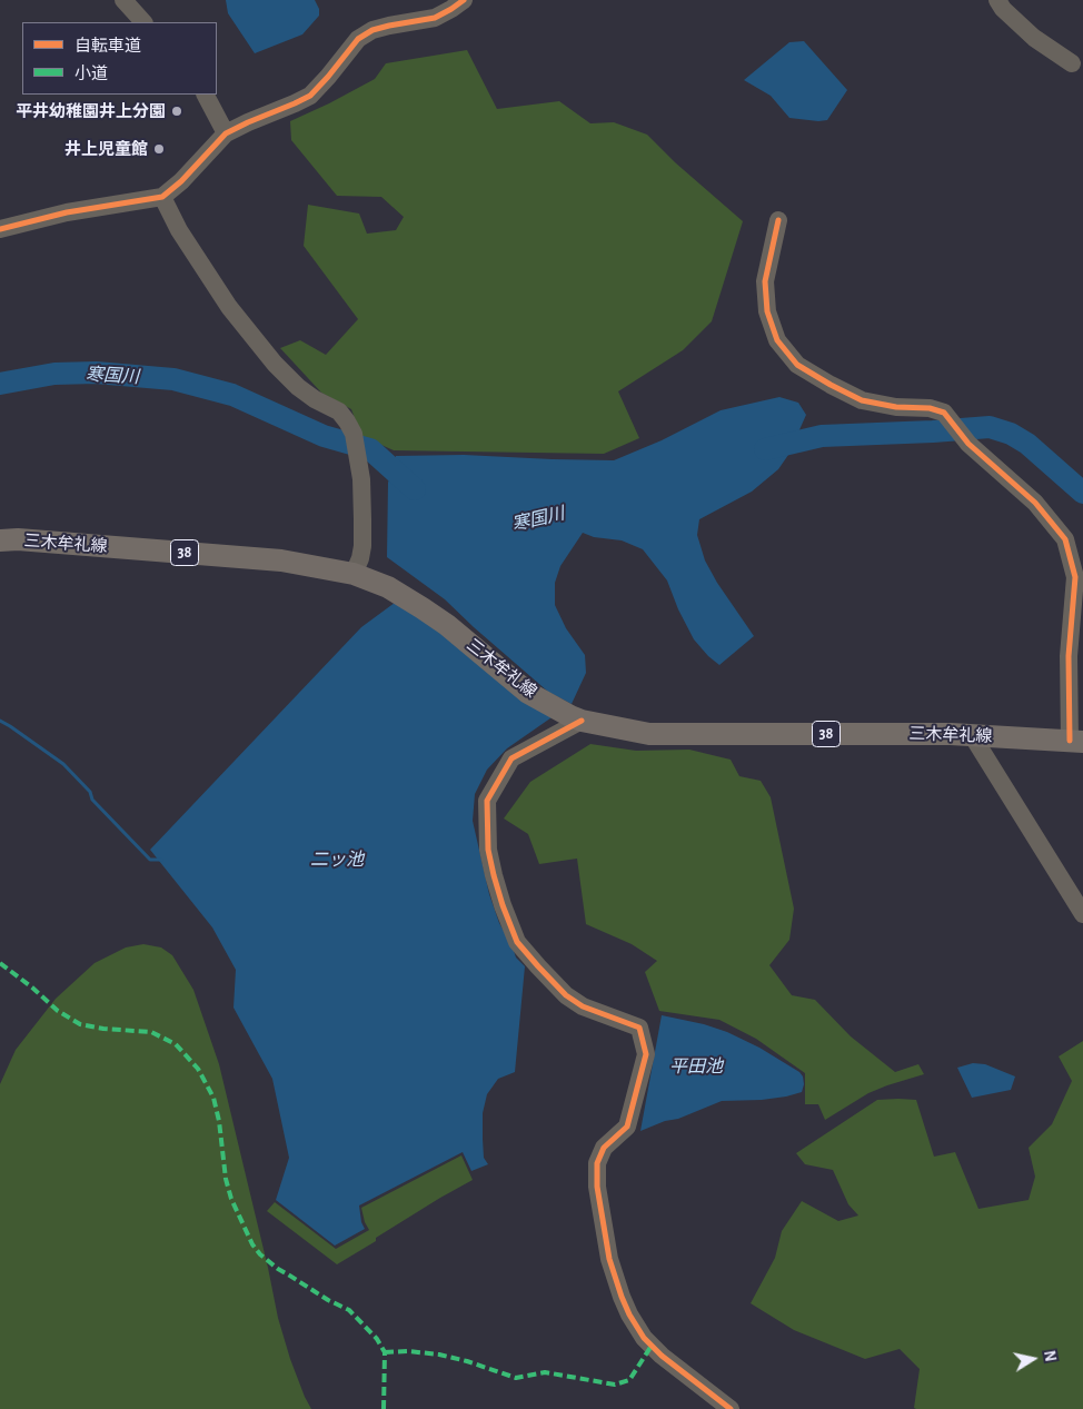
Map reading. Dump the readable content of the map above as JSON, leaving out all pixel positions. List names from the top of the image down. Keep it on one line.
{"streets":{"main road":["三木牟礼線","38"]},"water":["寒国川","二ッ池","平田池"],"places":["平井幼稚園井上分園","井上児童館"],"legend":["自転車道","小道"],"north":"right"}
